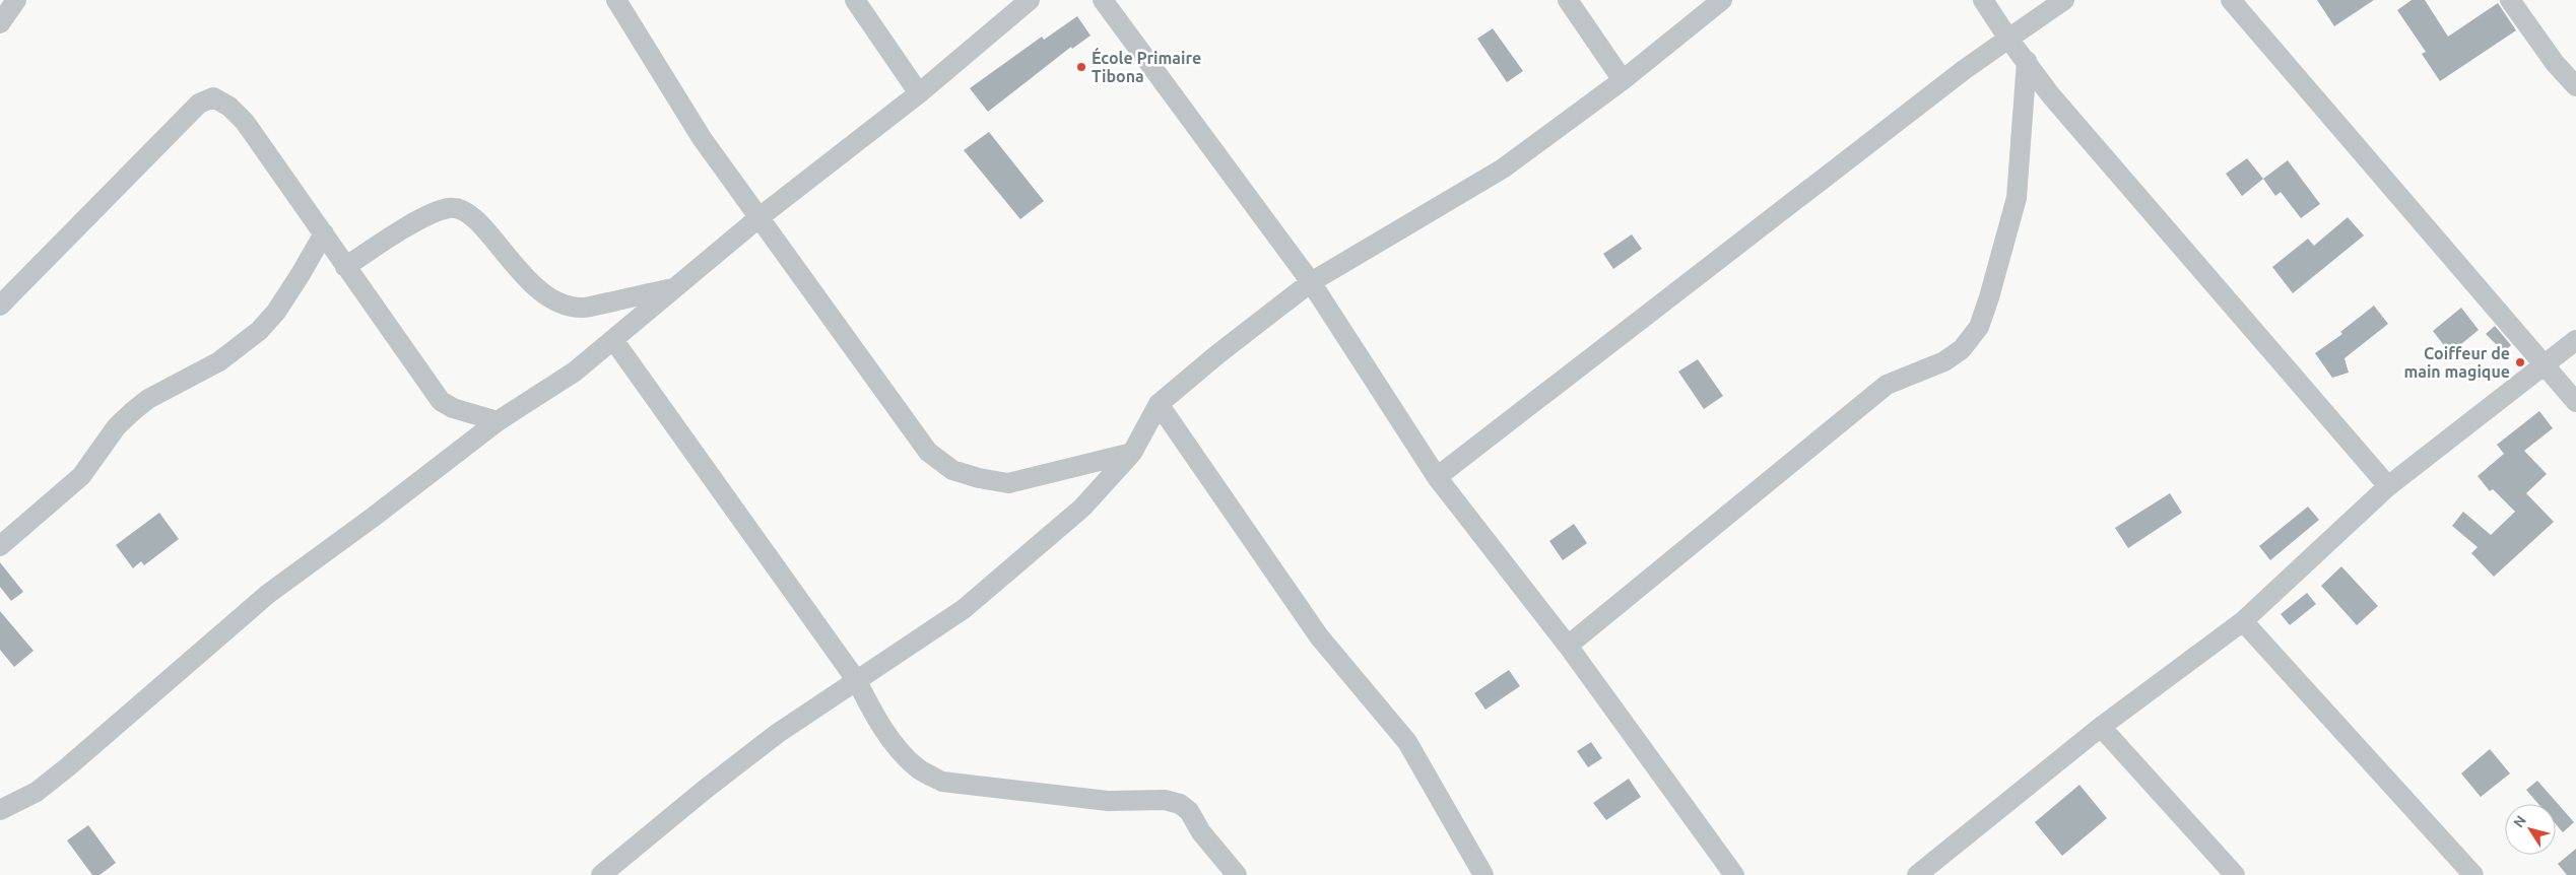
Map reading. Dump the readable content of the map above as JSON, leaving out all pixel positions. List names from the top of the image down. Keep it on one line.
{"places":["École Primaire Tibona","Coiffeur de main magique"],"north":"top left"}
